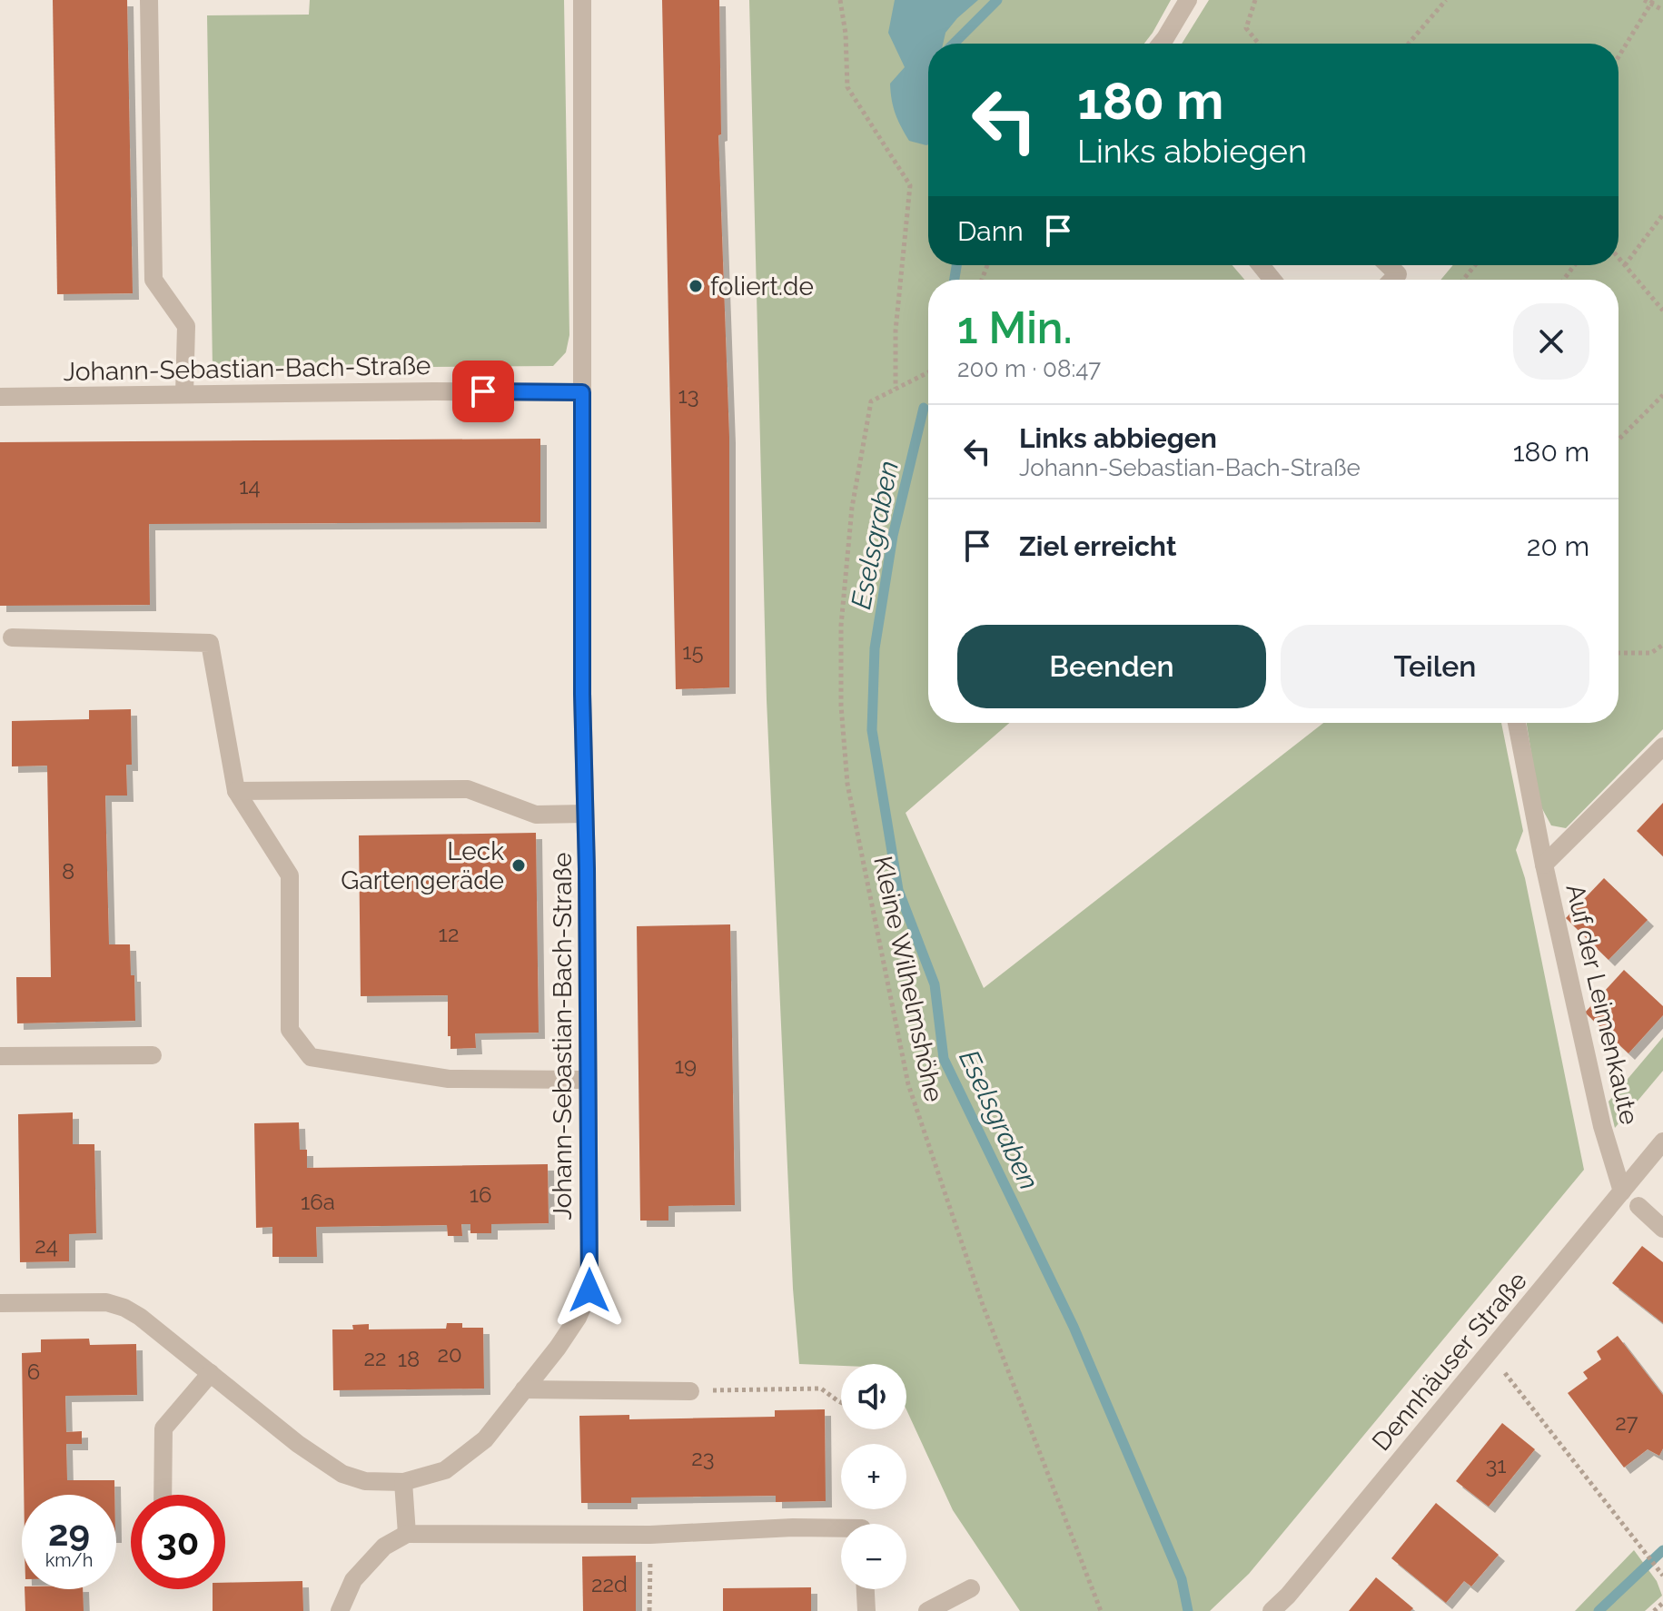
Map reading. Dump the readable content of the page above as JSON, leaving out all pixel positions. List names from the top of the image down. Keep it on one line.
{"streets":{"street":["Johann-Sebastian-Bach-Straße","Auf der Leimenkaute","Dennhäuser Straße"],"path":["Kleine Wilhelmshöhe"]},"crossings":[["Auf der Leimenkaute","Dennhäuser Straße"]],"water":["Eselsgraben"],"places":["foliert.de","Leck Gartengeräde"],"house_numbers":["13","14","15","8","12","19","16","16a","24","20","22","18","6","27","23","31","22d"],"page":{"turn":["180 m","Links abbiegen"],"then":"Dann","heading":["1 Min.","200 m · 08:47"],"list":[{"name":"Links abbiegen","note":"Johann-Sebastian-Bach-Straße","value":"180 m"},{"name":"Ziel erreicht","value":"20 m"}],"buttons":["Beenden","Teilen"],"map_buttons":["+","−"],"speed":"29 km/h","limit":"30"}}
